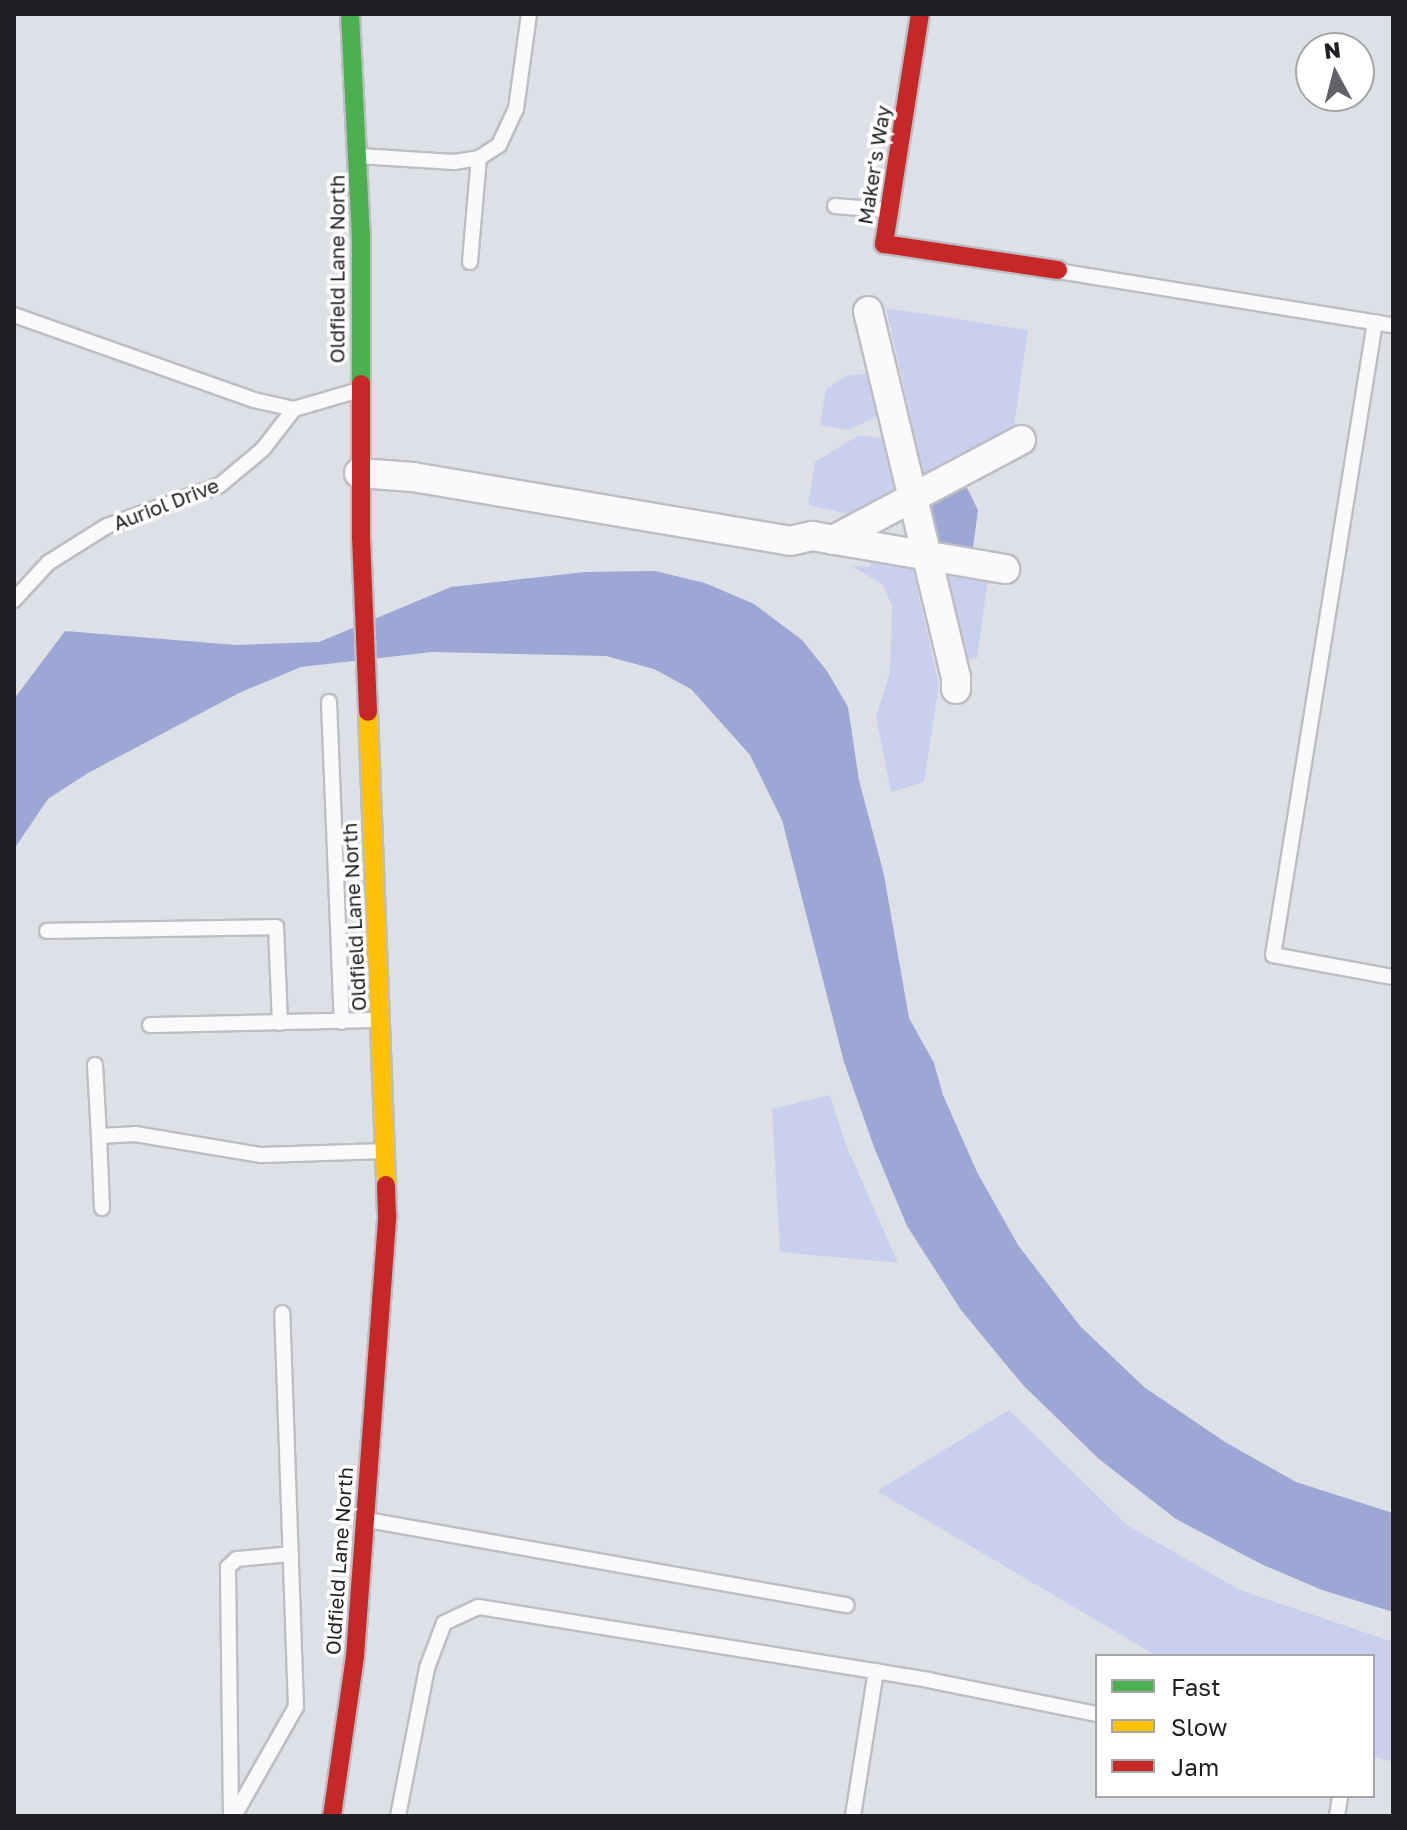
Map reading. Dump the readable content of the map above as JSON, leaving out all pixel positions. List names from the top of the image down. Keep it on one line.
{"streets":{"street":["Maker's Way","Oldfield Lane North"],"lane":["Auriol Drive"]},"legend":["Fast","Slow","Jam"],"north":"top"}
